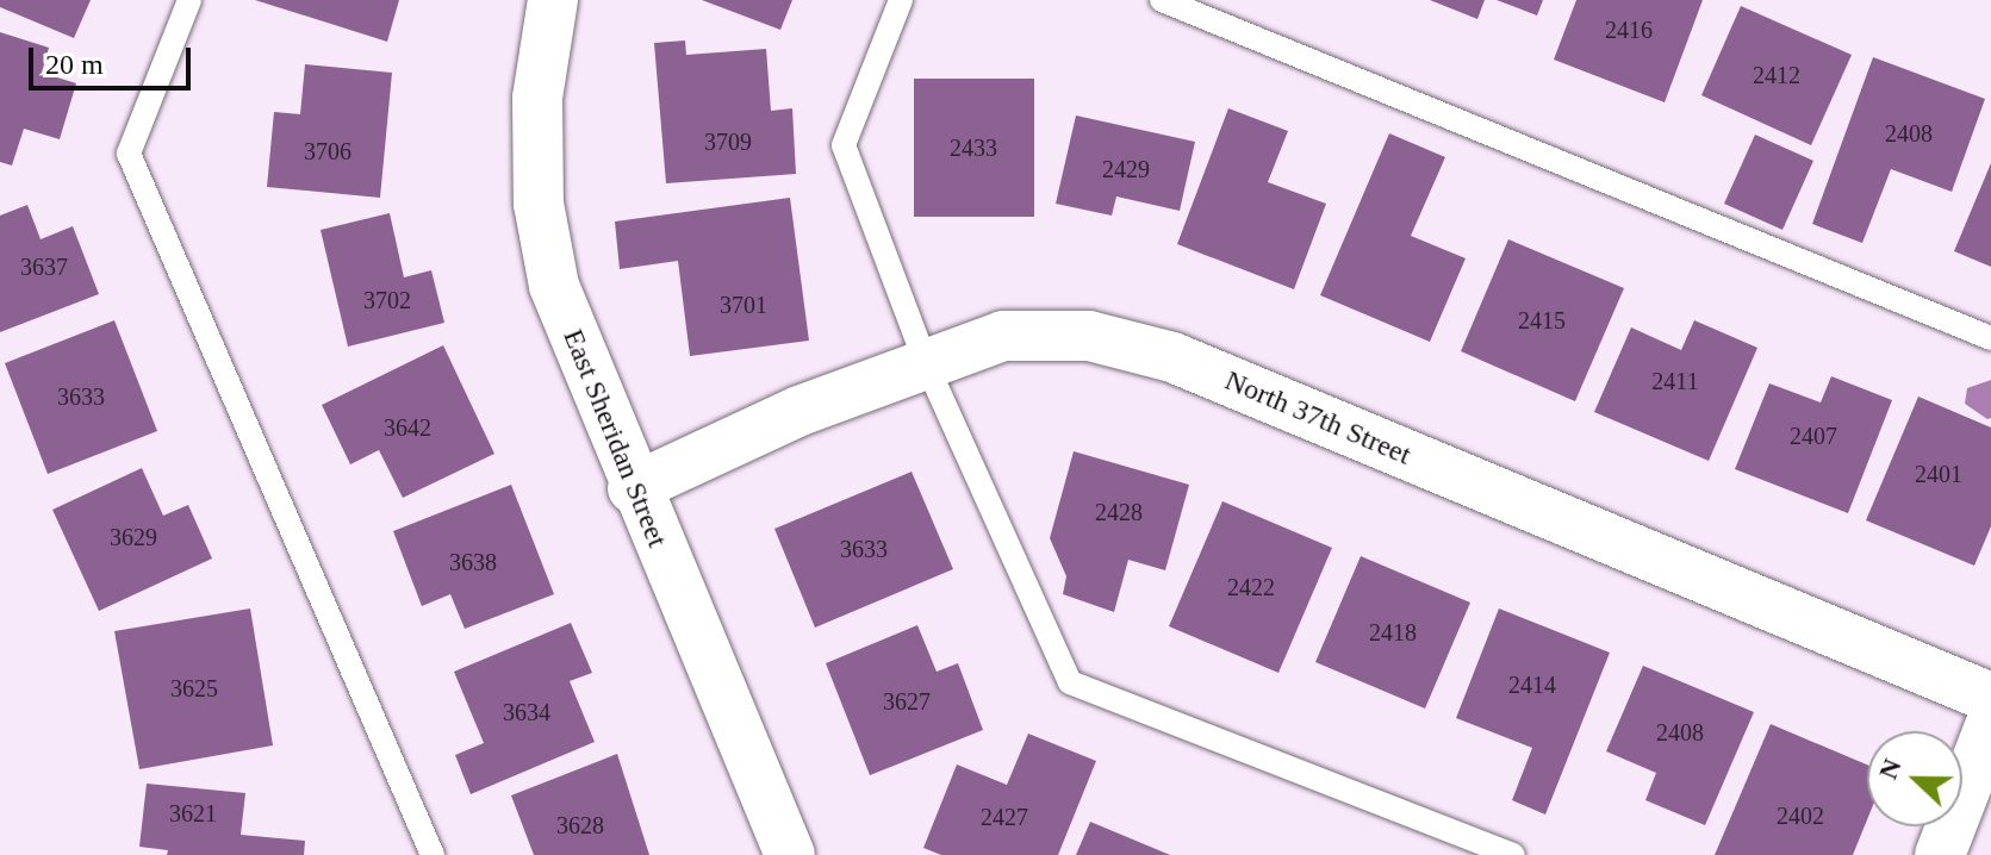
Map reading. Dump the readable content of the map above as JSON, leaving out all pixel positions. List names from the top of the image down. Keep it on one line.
{"streets":{"street":["North 37th Street","East Sheridan Street"]},"crossings":[["North 37th Street","East Sheridan Street"]],"house_numbers":["2416","2412","2408","3709","2433","3706","2429","3637","3702","3701","2415","2411","3633","3642","2407","2401","2428","3629","3633","3638","2422","2418","2414","3625","3627","3634","2408","3621","2402","2427","3628"],"scale_bar":"20 m","north":"left"}
